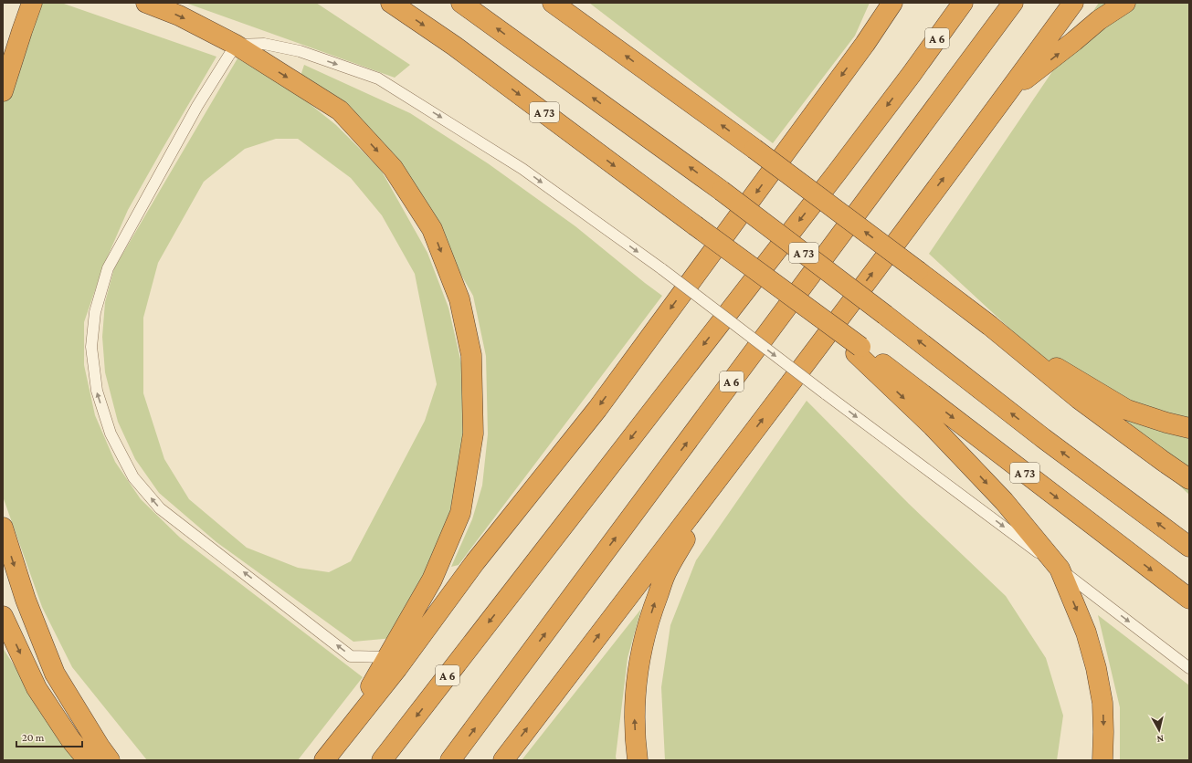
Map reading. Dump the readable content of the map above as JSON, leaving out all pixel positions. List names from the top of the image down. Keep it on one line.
{"streets":{"highway":["A 6","A 73"]},"scale_bar":"20 m","north":"bottom"}
